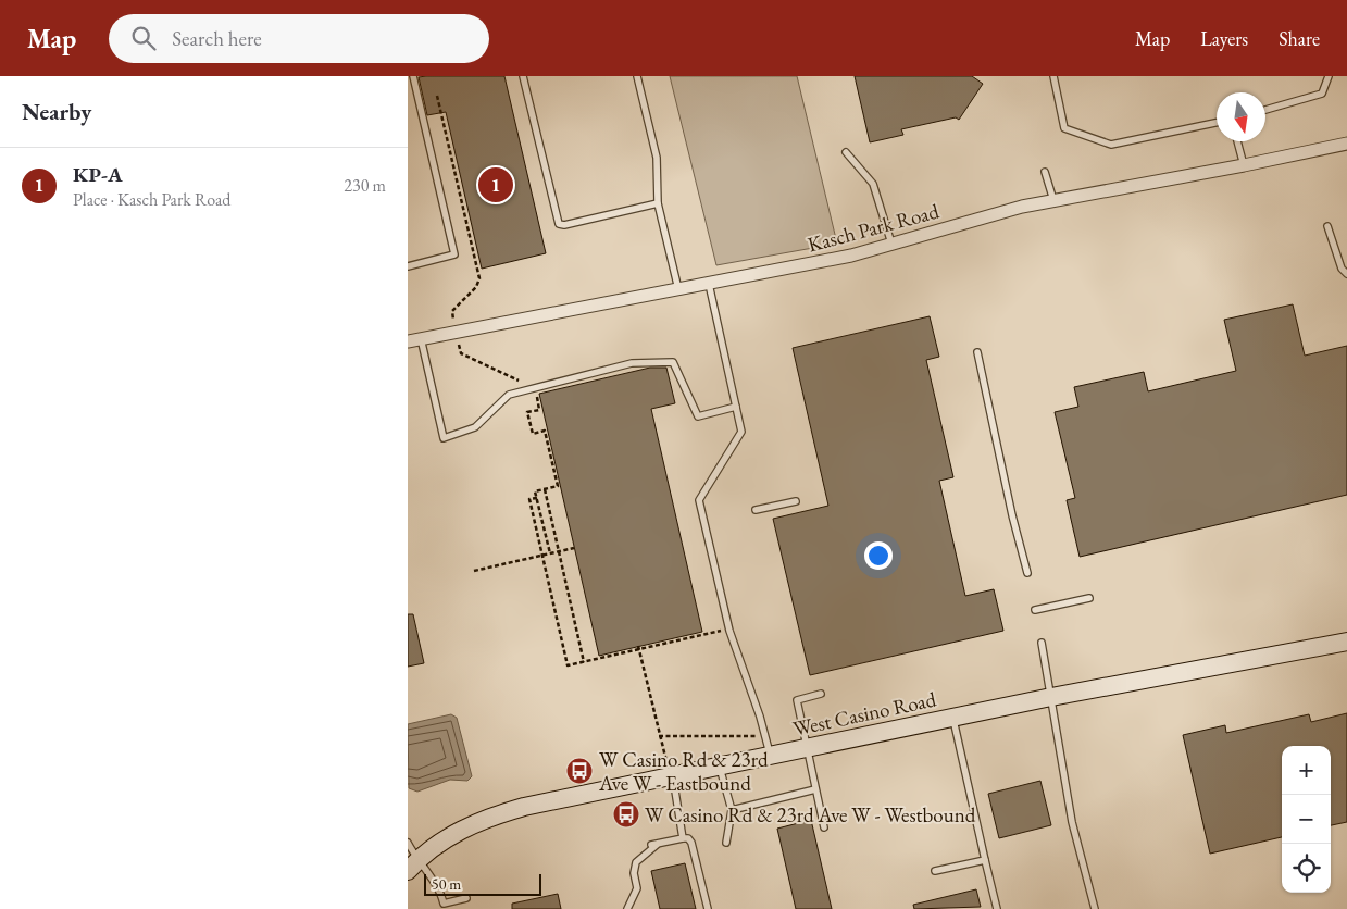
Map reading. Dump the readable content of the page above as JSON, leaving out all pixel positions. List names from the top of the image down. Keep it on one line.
{"streets":{"street":["Kasch Park Road","West Casino Road"]},"places":{"bus stop":["W Casino Rd & 23rd Ave W - Eastbound","W Casino Rd & 23rd Ave W - Westbound"]},"scale_bar":"50 m","north":"bottom","page":{"header":"Map","search":"Search here","nav":["Map","Layers","Share"],"heading":"Nearby","list":[{"mark":"1","name":"KP-A","note":"Place · Kasch Park Road","value":"230 m"}],"pins":"1","map_buttons":["+","−"],"scale":"50 m"}}
